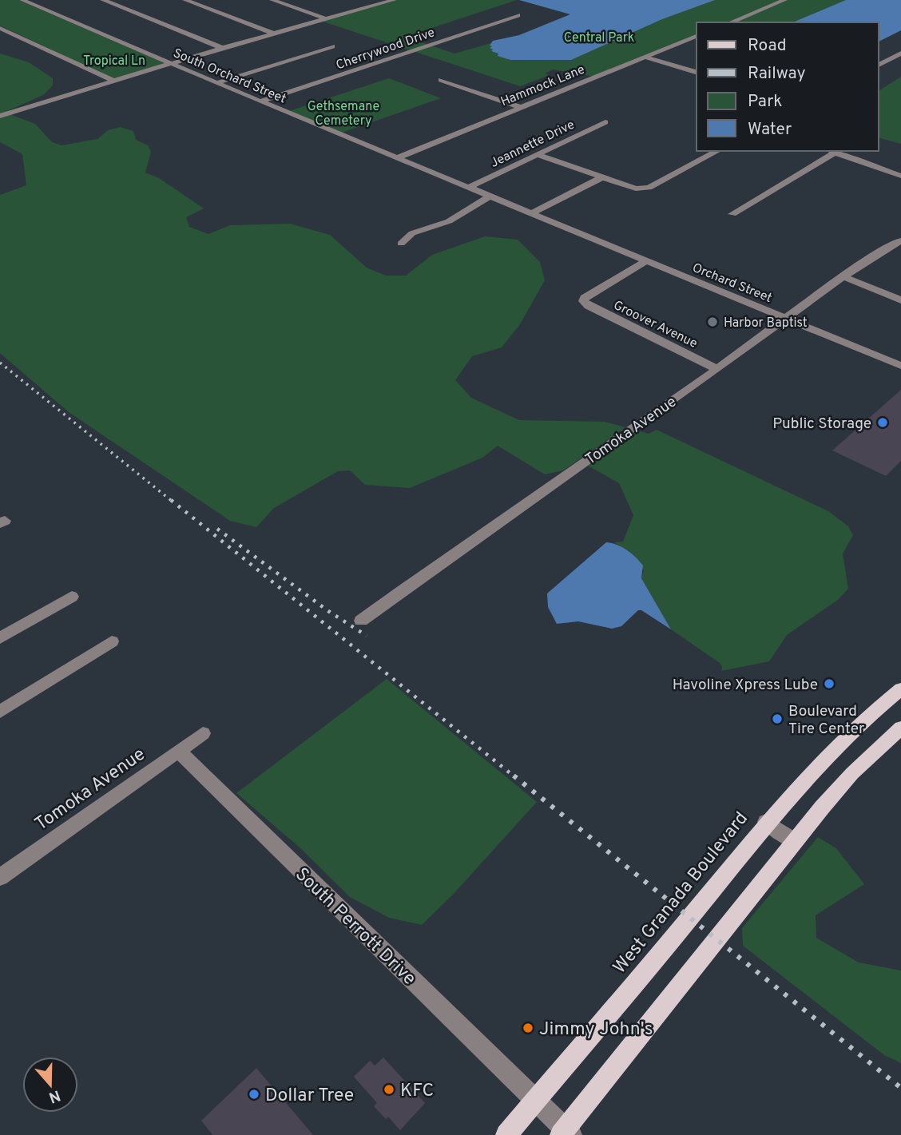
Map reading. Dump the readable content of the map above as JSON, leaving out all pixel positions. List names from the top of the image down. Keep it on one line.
{"streets":{"main road":["West Granada Boulevard"],"street":["Cherrywood Drive","South Orchard Street","Hammock Lane","Jeannette Drive","Orchard Street","Groover Avenue","Tomoka Avenue","South Perrott Drive"]},"crossings":[["Cherrywood Drive","South Orchard Street"],["South Orchard Street","Hammock Lane"],["South Orchard Street","Jeannette Drive"],["South Orchard Street","Orchard Street"],["South Orchard Street","Groover Avenue"],["Orchard Street","Groover Avenue"],["Orchard Street","Tomoka Avenue"],["Groover Avenue","Tomoka Avenue"],["Tomoka Avenue","South Perrott Drive"],["West Granada Boulevard","South Perrott Drive"]],"parks":["Central Park","Tropical Ln","Gethsemane Cemetery"],"places":["Harbor Baptist","Public Storage","Havoline Xpress Lube","Boulevard Tire Center","Jimmy John's","KFC","Dollar Tree"],"legend":["Road","Railway","Park","Water"],"north":"bottom"}
